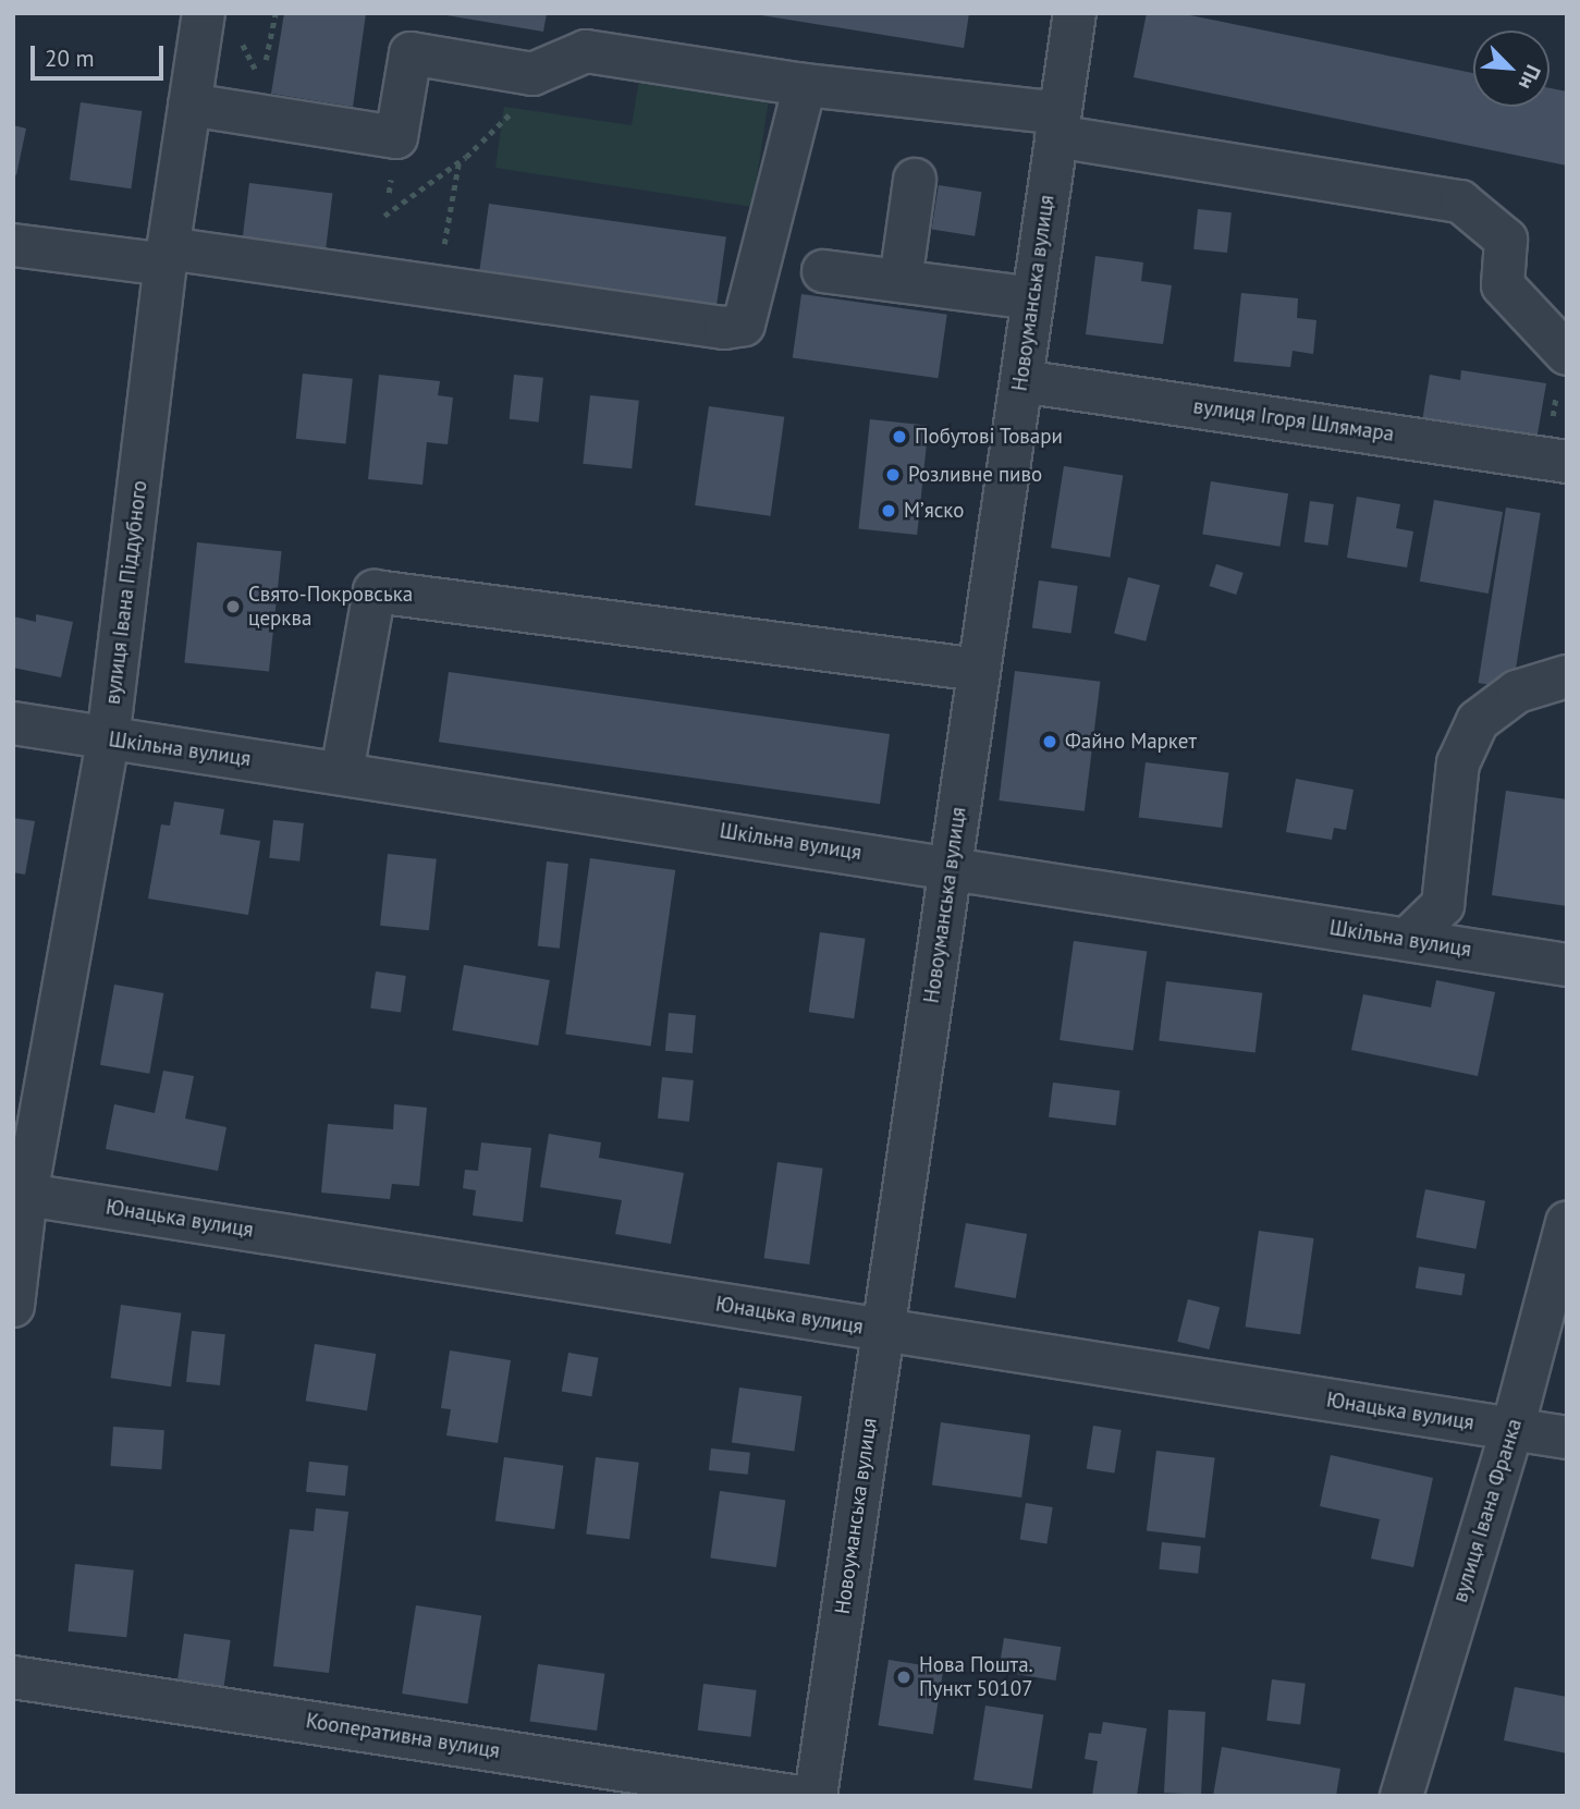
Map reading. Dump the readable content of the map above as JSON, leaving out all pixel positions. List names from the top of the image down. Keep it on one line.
{"streets":{"street":["Новоуманська вулиця","вулиця Ігоря Шлямара","вулиця Івана Піддубного","Шкільна вулиця","Юнацька вулиця","вулиця Івана Франка","Кооперативна вулиця"]},"crossings":[["Новоуманська вулиця","вулиця Ігоря Шлямара"],["Новоуманська вулиця","Шкільна вулиця"],["Новоуманська вулиця","Юнацька вулиця"],["вулиця Івана Піддубного","Шкільна вулиця"],["вулиця Івана Піддубного","Юнацька вулиця"],["Юнацька вулиця","вулиця Івана Франка"]],"places":["Побутові Товари","Розливне пиво","Мʼяско","Свято-Покровська церква","Файно Маркет","Нова Пошта. Пункт 50107"],"scale_bar":"20 m","north":"bottom right"}
